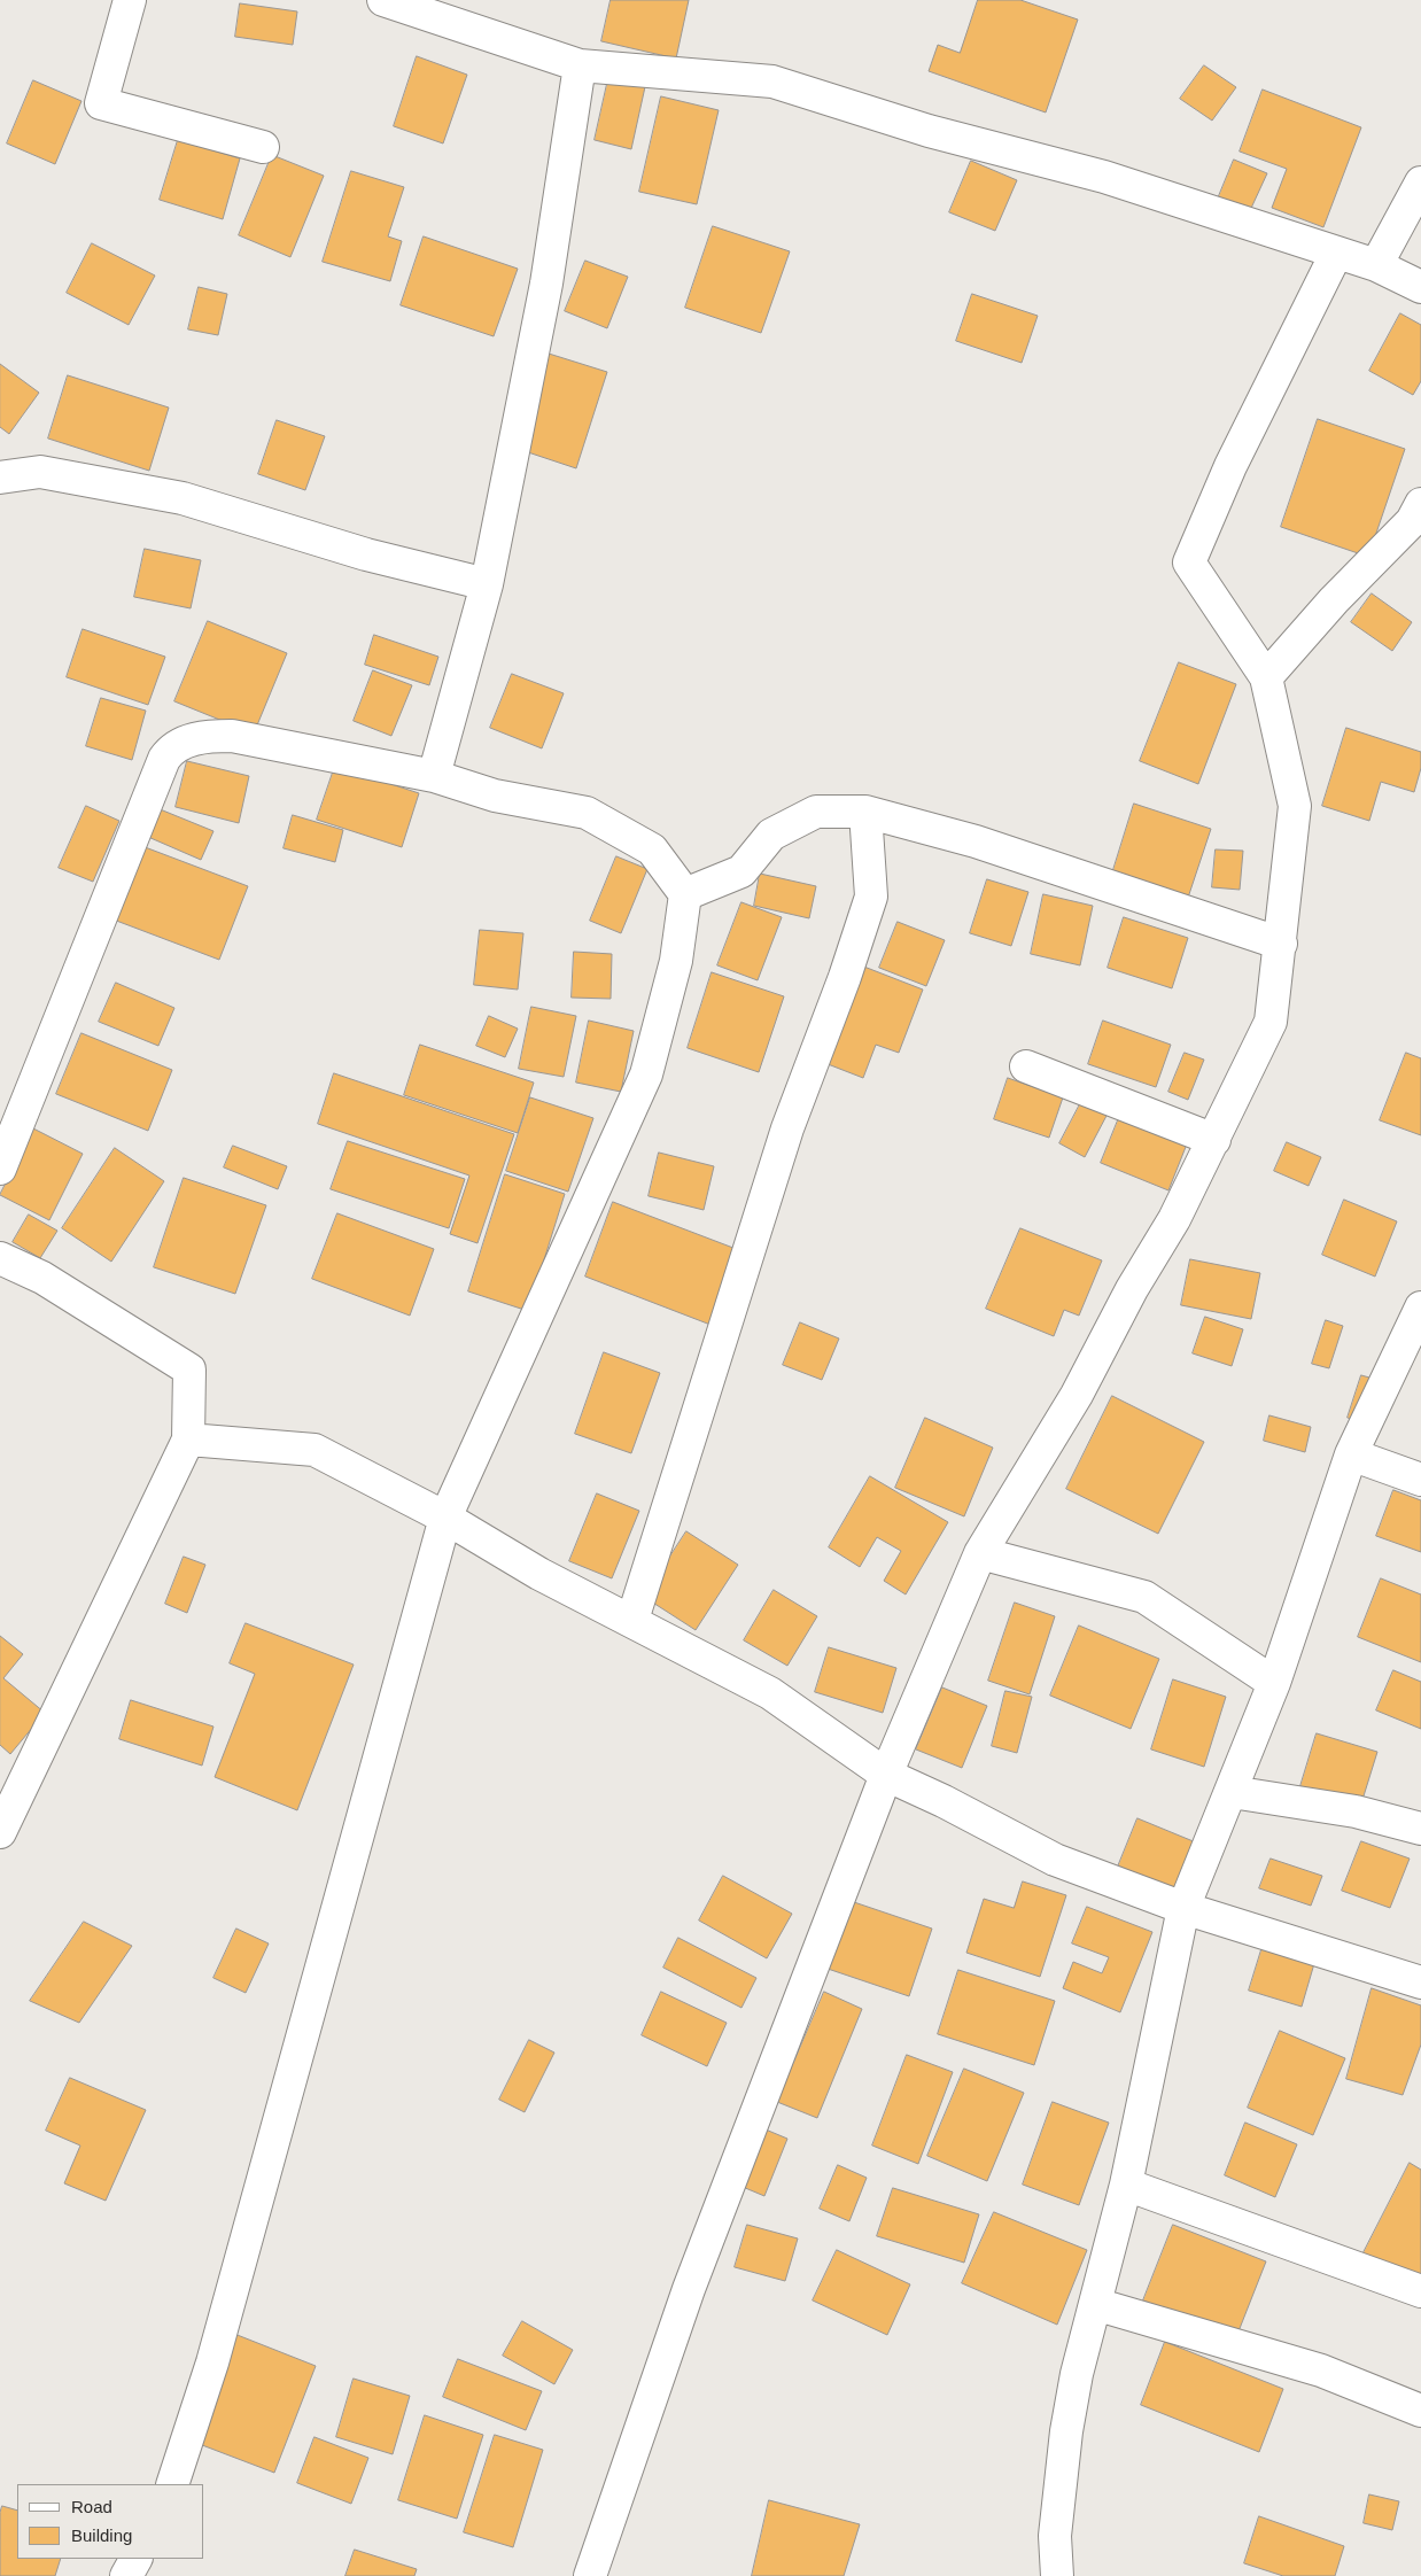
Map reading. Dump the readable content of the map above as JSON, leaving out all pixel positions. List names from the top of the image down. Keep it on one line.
{"legend":["Road","Building"]}
